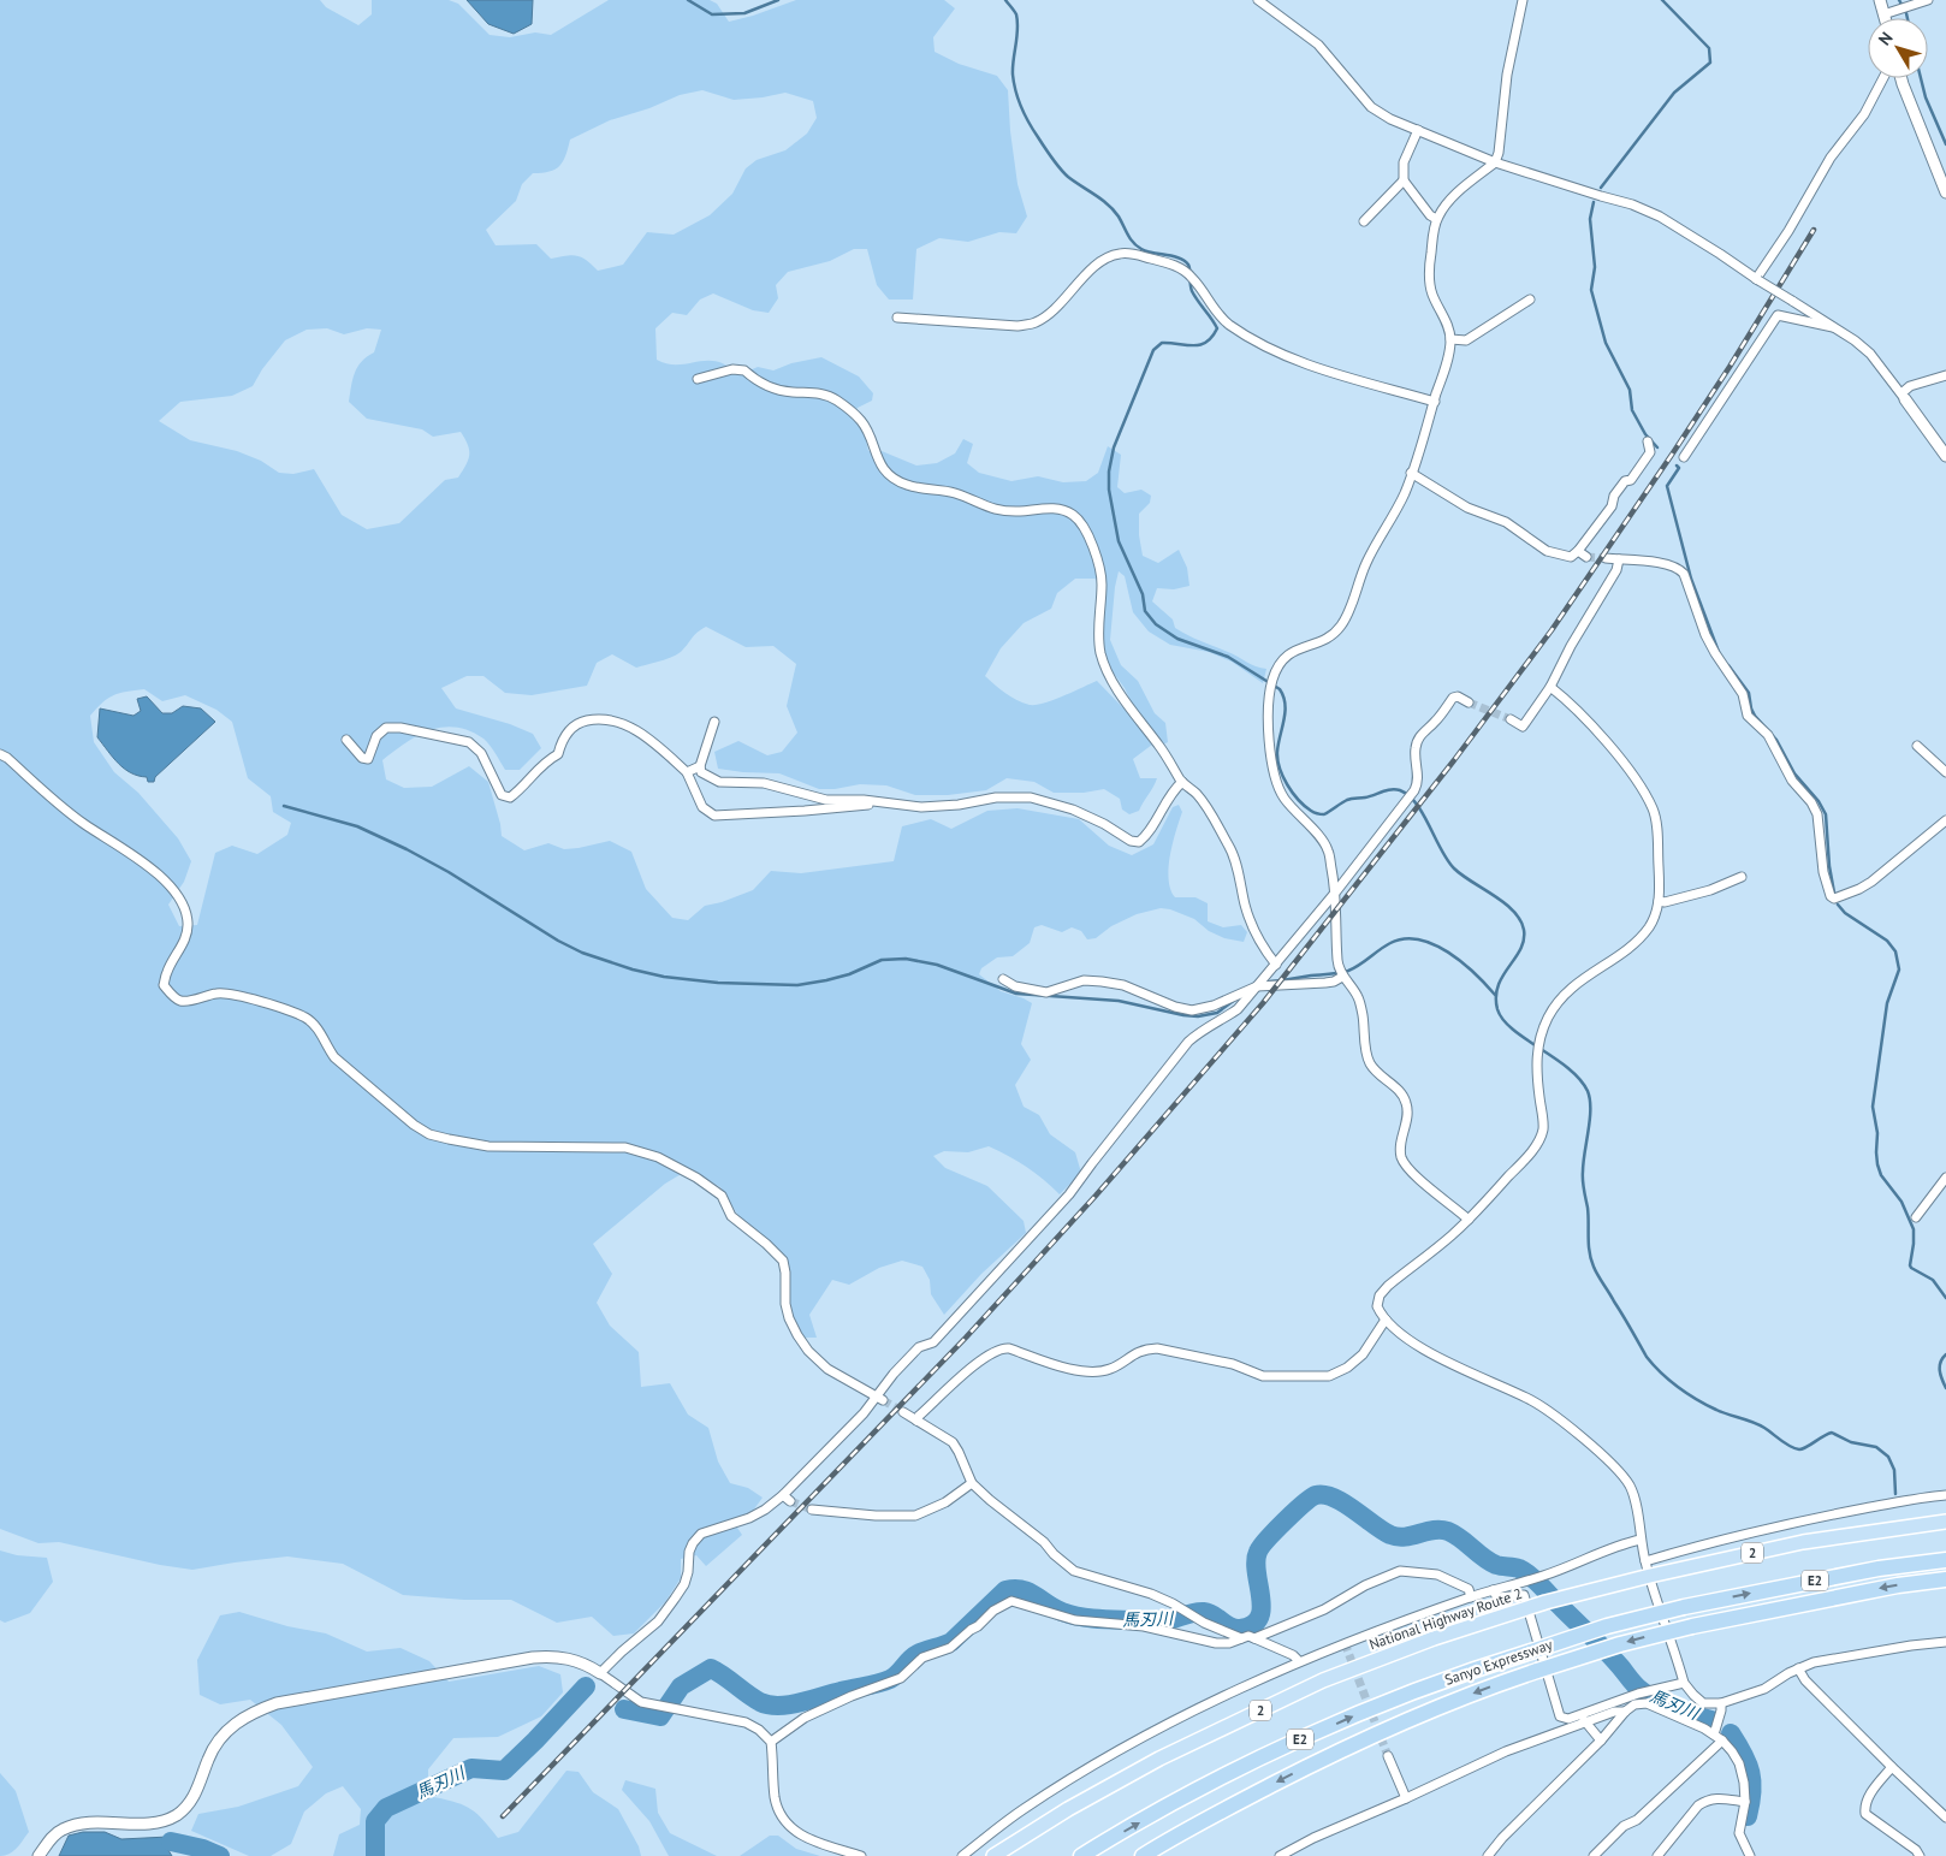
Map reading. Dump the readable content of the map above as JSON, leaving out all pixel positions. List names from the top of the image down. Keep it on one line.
{"streets":{"highway":["2","E2","National Highway Route 2","Sanyo Expressway"]},"water":["馬刃川"],"north":"top left"}
